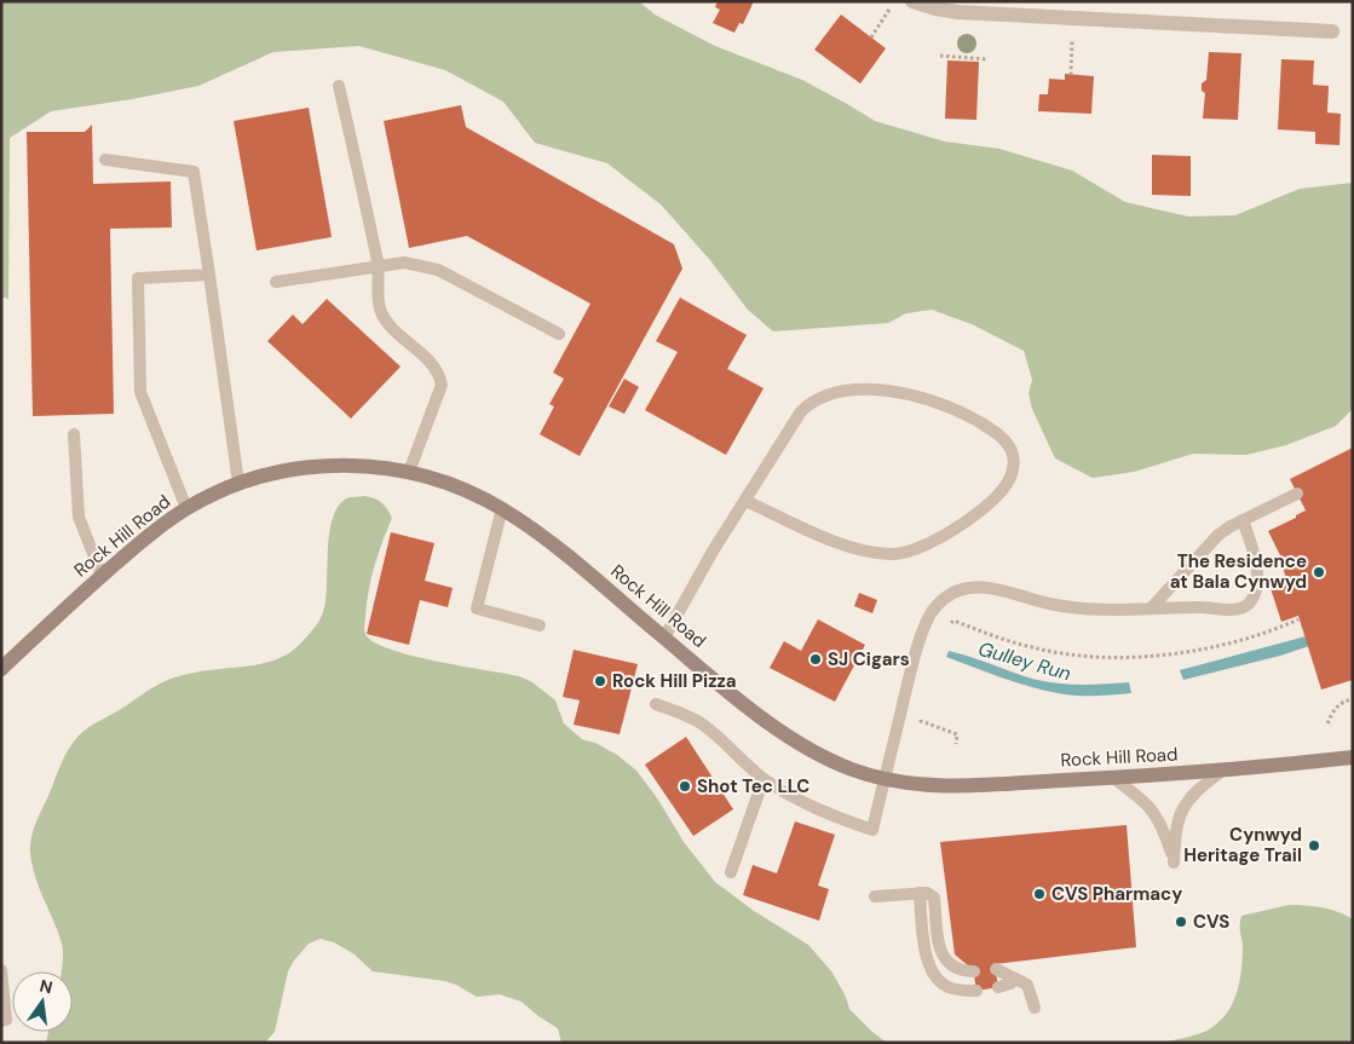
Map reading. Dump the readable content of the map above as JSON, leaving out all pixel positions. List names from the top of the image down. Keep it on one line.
{"streets":{"main road":["Rock Hill Road"]},"water":["Gulley Run"],"places":["The Residence at Bala Cynwyd","SJ Cigars","Rock Hill Pizza","Shot Tec LLC","Cynwyd Heritage Trail","CVS Pharmacy","CVS"],"north":"top"}
